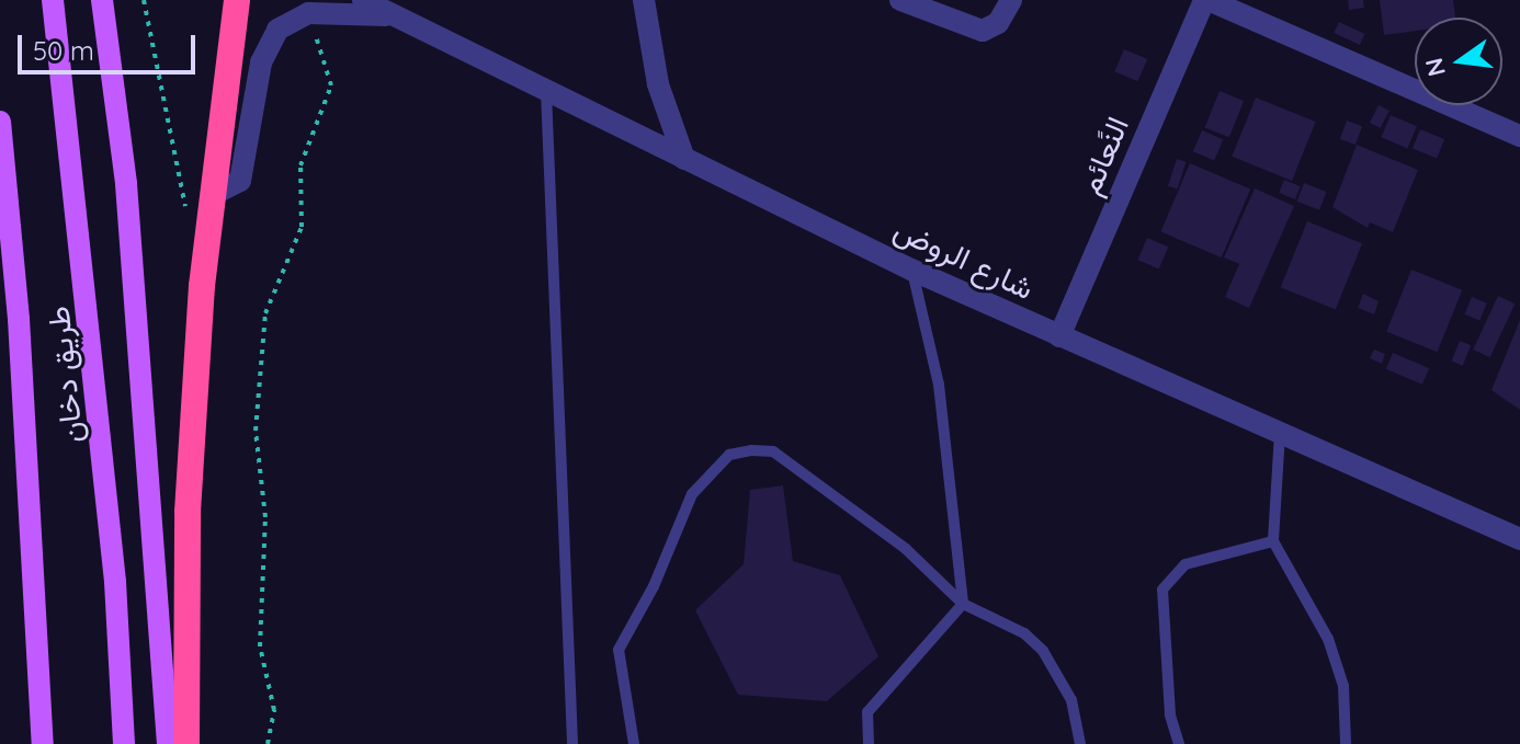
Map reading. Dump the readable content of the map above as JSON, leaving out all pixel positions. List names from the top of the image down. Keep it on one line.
{"streets":{"main road":["طريق دخان"],"street":["النًعائم","شارع الروض"]},"crossings":[["النًعائم","شارع الروض"]],"scale_bar":"50 m","north":"left"}
